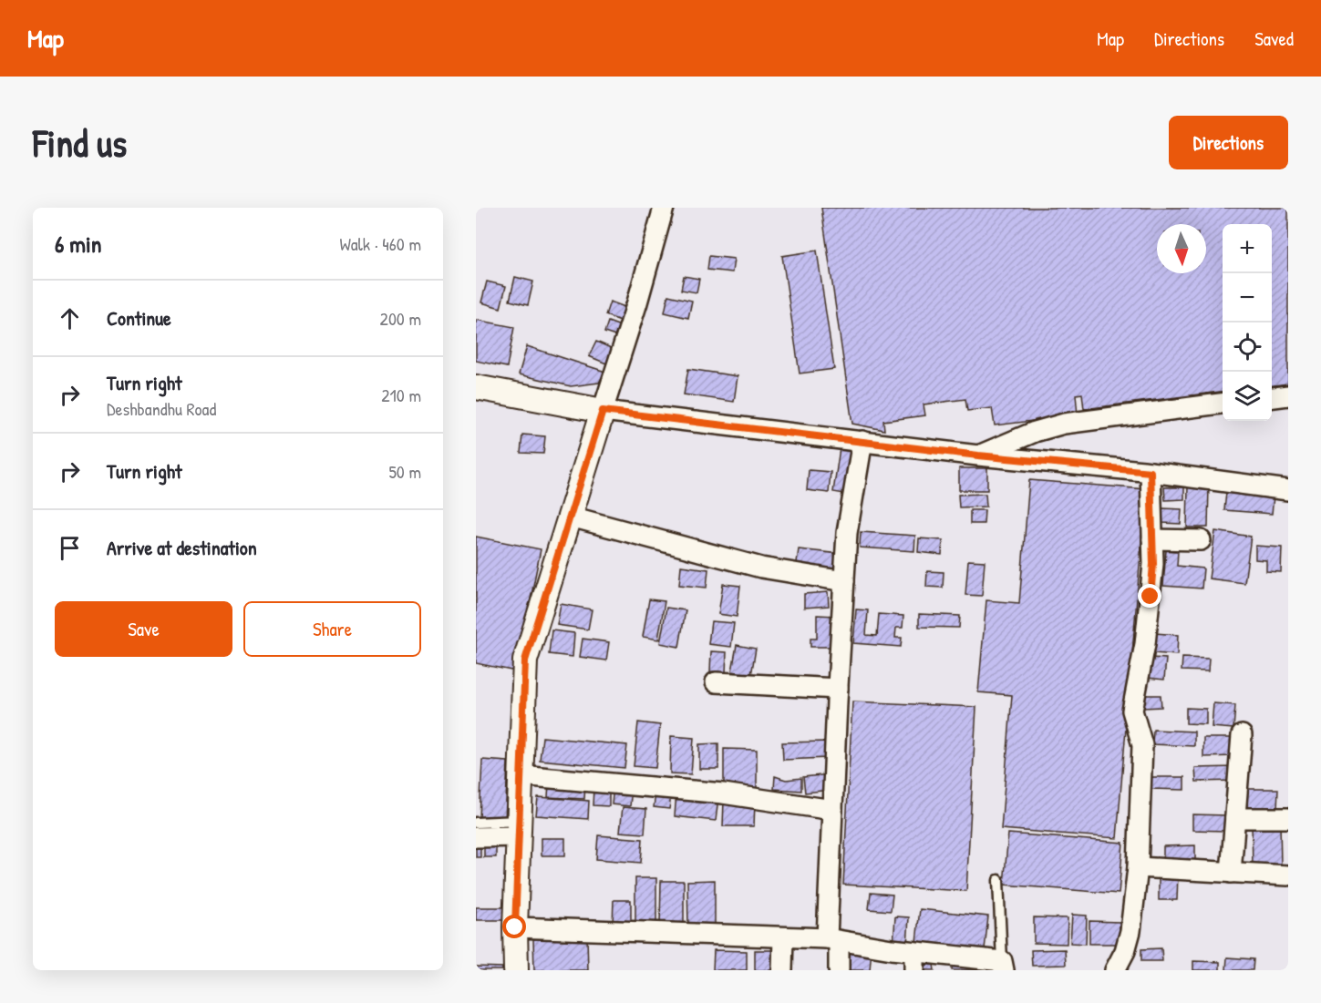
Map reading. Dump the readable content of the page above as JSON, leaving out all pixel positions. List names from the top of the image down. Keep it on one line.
{"north":"bottom","page":{"header":"Map","nav":["Map","Directions","Saved"],"buttons":["Directions",["Save","Share"]],"title":"Find us","heading":["6 min","Walk · 460 m"],"map_buttons":["+","−"],"list":[["Continue","200 m"],["Turn right","Deshbandhu Road","210 m"],["Turn right","50 m"],"Arrive at destination"]}}
